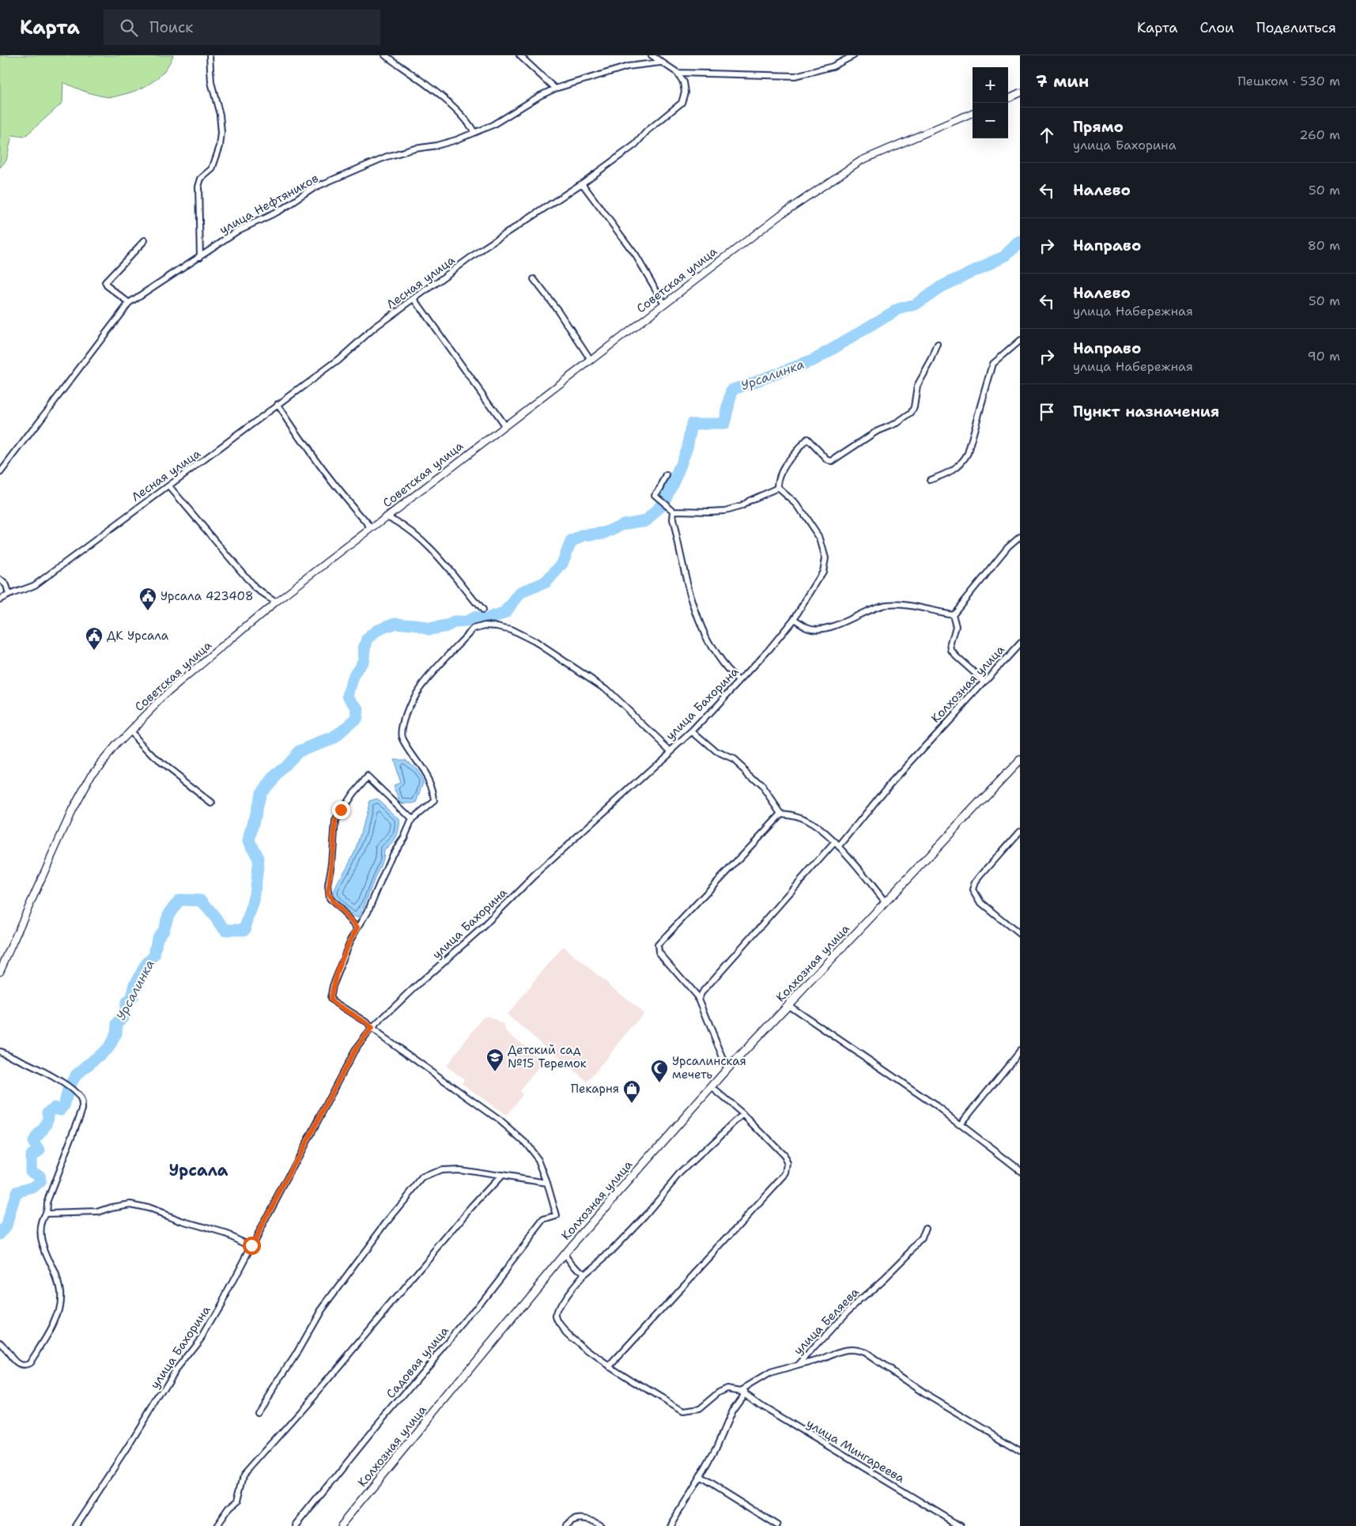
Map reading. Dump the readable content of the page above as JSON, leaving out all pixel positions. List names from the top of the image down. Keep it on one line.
{"streets":{"main road":["Колхозная улица"],"street":["улица Нефтяников","Советская улица","Лесная улица","улица Бахорина","улица Беляева","Садовая улица","улица Мингареева"]},"crossings":[["улица Беляева","улица Мингареева"]],"districts":["Урсала"],"water":["Урсалинка"],"places":{"public building":["Урсала 423408","ДК Урсала"],"school or university":["Детский сад №15 Теремок"],"mosque":["Урсалинская мечеть"],"shop":["Пекарня"]},"page":{"header":"Карта","search":"Поиск","nav":["Карта","Слои","Поделиться"],"heading":["7 мин","Пешком · 530 m"],"map_buttons":["+","−"],"list":[["Прямо","улица Бахорина","260 m"],["Налево","50 m"],["Направо","80 m"],["Налево","улица Набережная","50 m"],["Направо","улица Набережная","90 m"],"Пункт назначения"]}}
